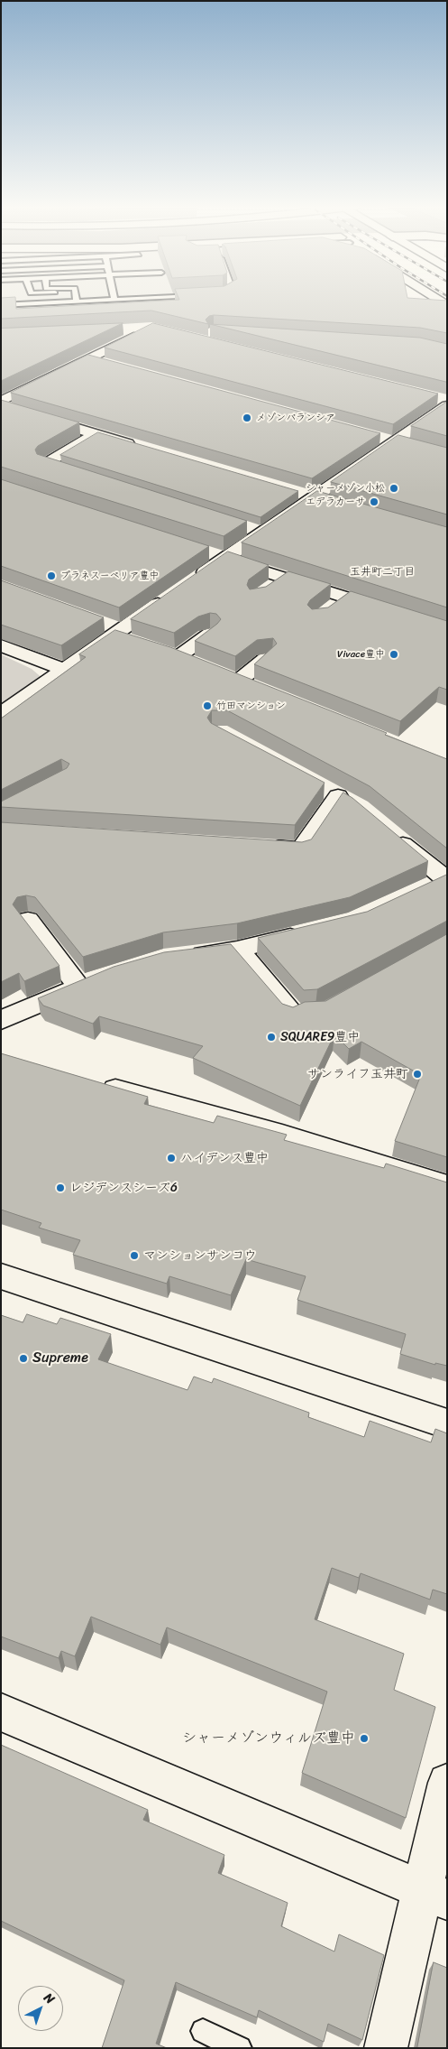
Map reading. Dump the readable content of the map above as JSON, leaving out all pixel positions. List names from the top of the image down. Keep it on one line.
{"districts":["玉井町二丁目"],"places":["メゾンバランシア","シャーメゾン小松","エデラカーサ","プラネスーペリア豊中","Vivace豊中","竹田マンション","SQUARE9豊中","サンライフ玉井町","ハイデンス豊中","レジデンスシーズ6","マンションサンコウ","Supreme","シャーメゾンウィルズ豊中"],"north":"top right"}
